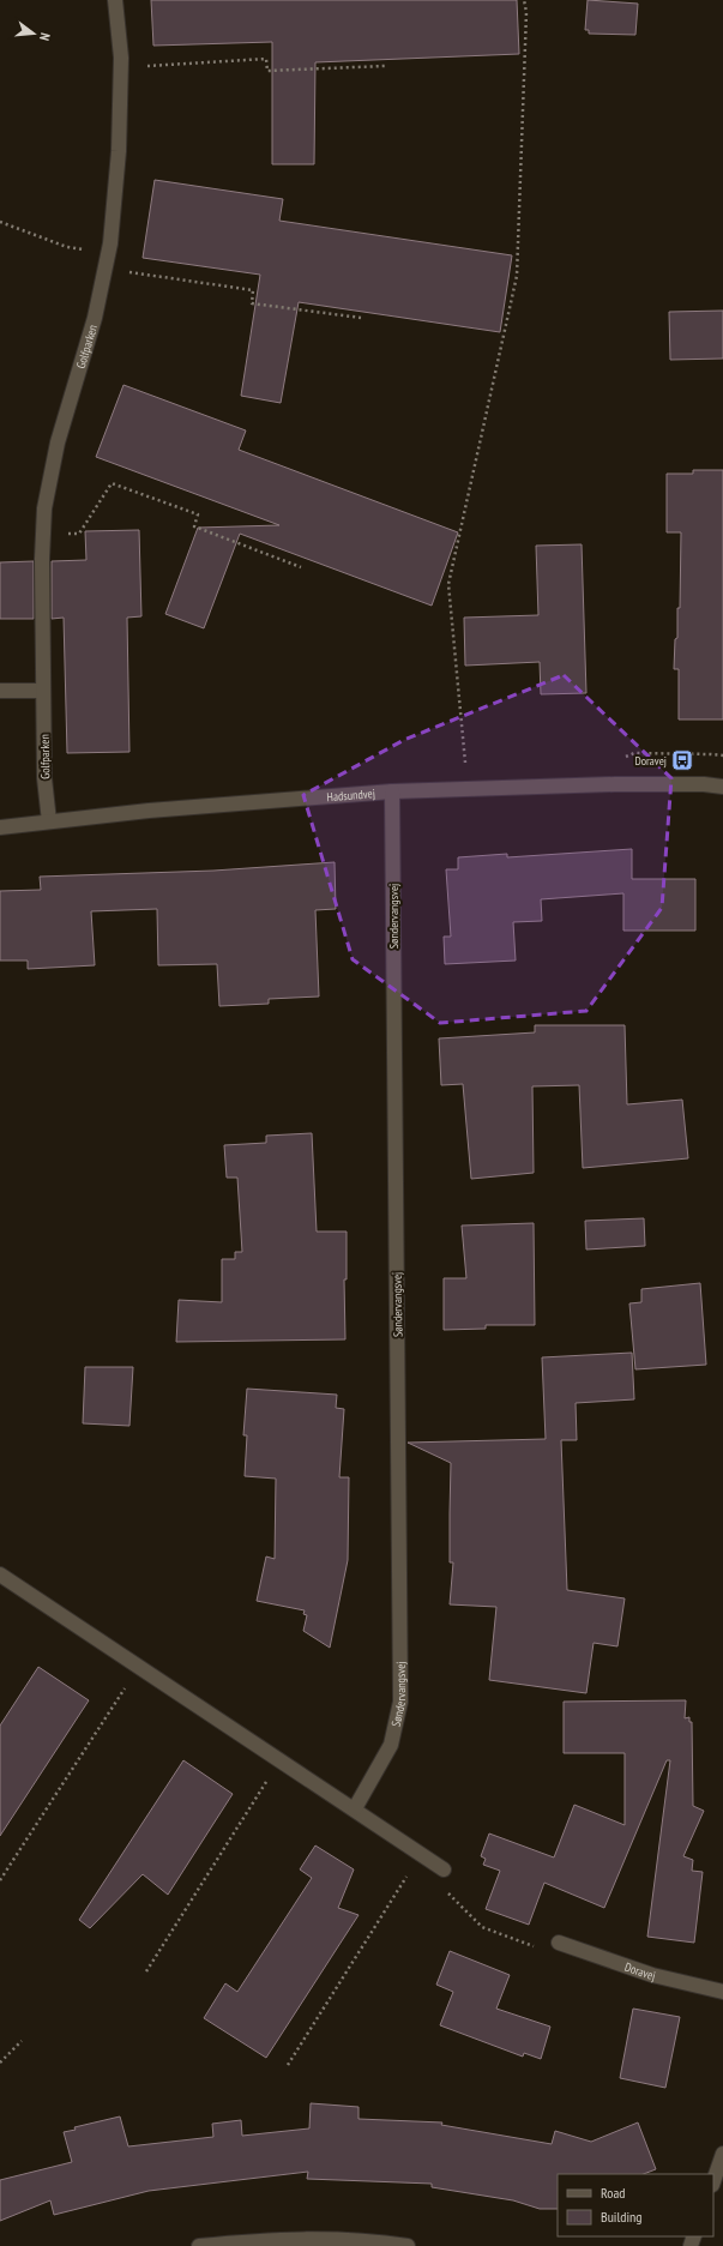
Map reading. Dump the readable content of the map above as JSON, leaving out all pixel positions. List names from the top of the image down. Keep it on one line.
{"streets":{"street":["Golfparken","Hadsundvej","Søndervangsvej","Doravej"]},"crossings":[["Golfparken","Hadsundvej"],["Hadsundvej","Søndervangsvej"]],"places":{"bus stop":["Doravej"]},"legend":["Road","Building"],"north":"right"}
